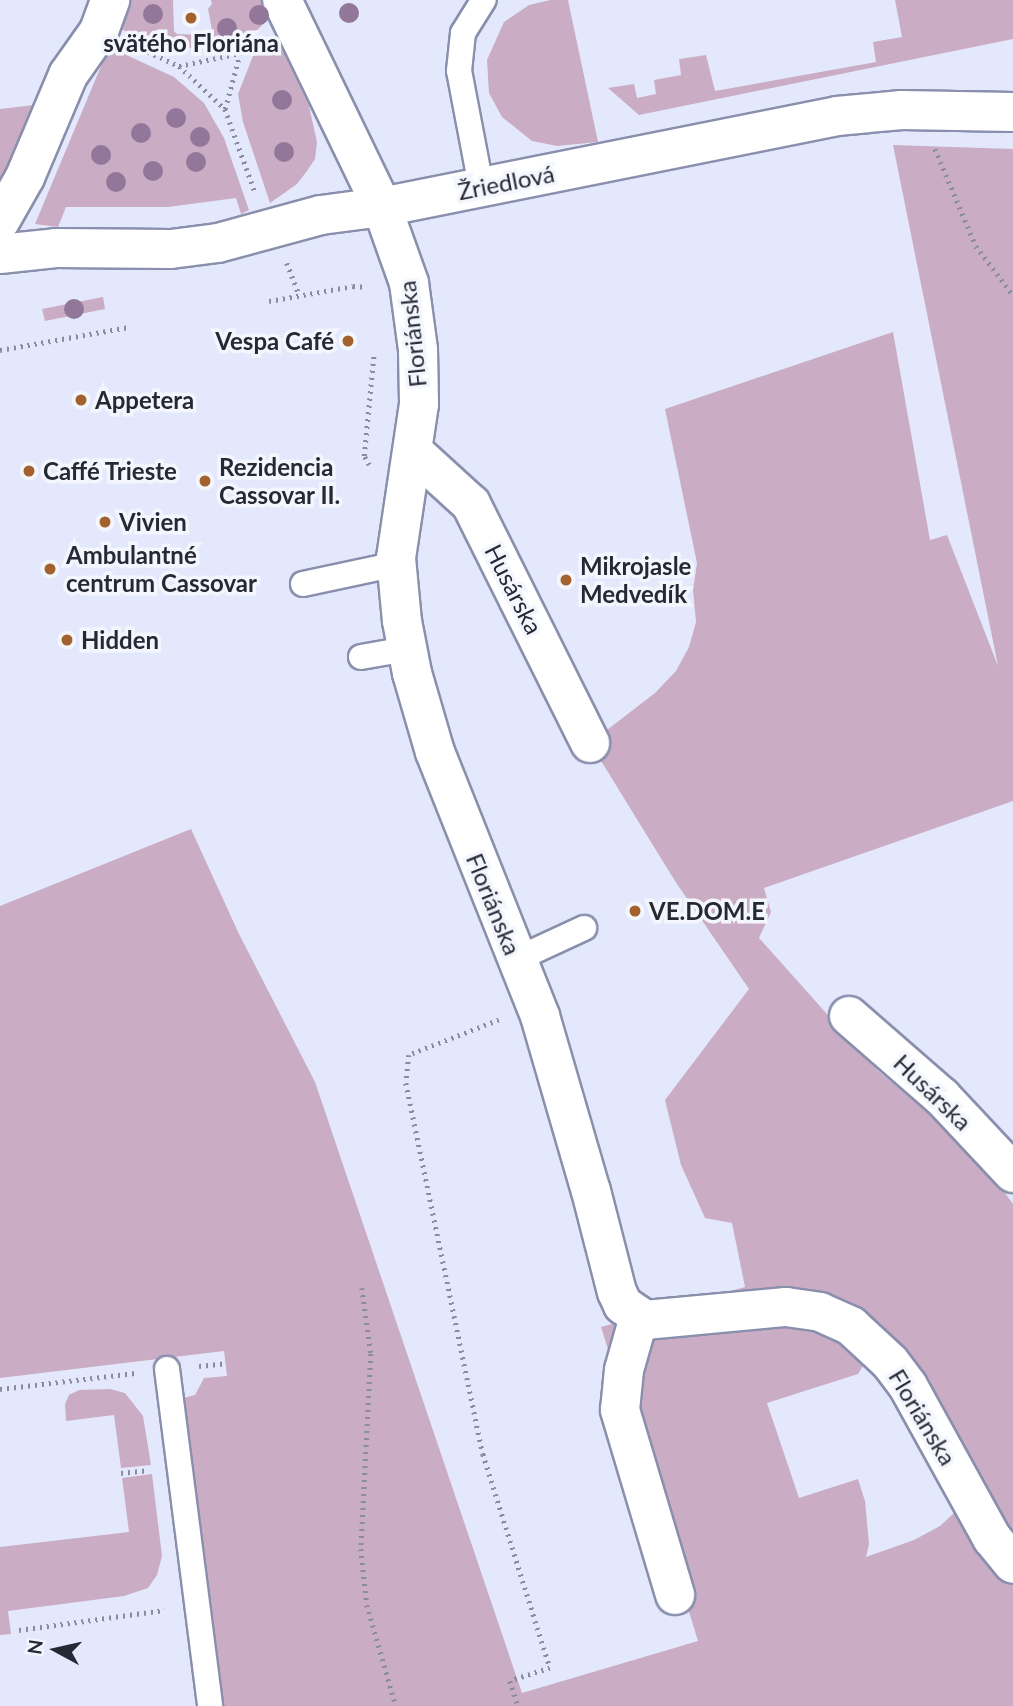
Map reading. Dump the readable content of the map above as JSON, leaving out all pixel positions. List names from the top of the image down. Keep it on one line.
{"streets":{"street":["Žriedlová","Floriánska","Husárska"]},"crossings":[["Žriedlová","Floriánska"],["Floriánska","Husárska"]],"places":["svätého Floriána","Vespa Café","Appetera","Caffé Trieste","Rezidencia Cassovar II.","Vivien","Ambulantné centrum Cassovar","Mikrojasle Medvedík","Hidden","VE.DOM.E"],"north":"left"}
